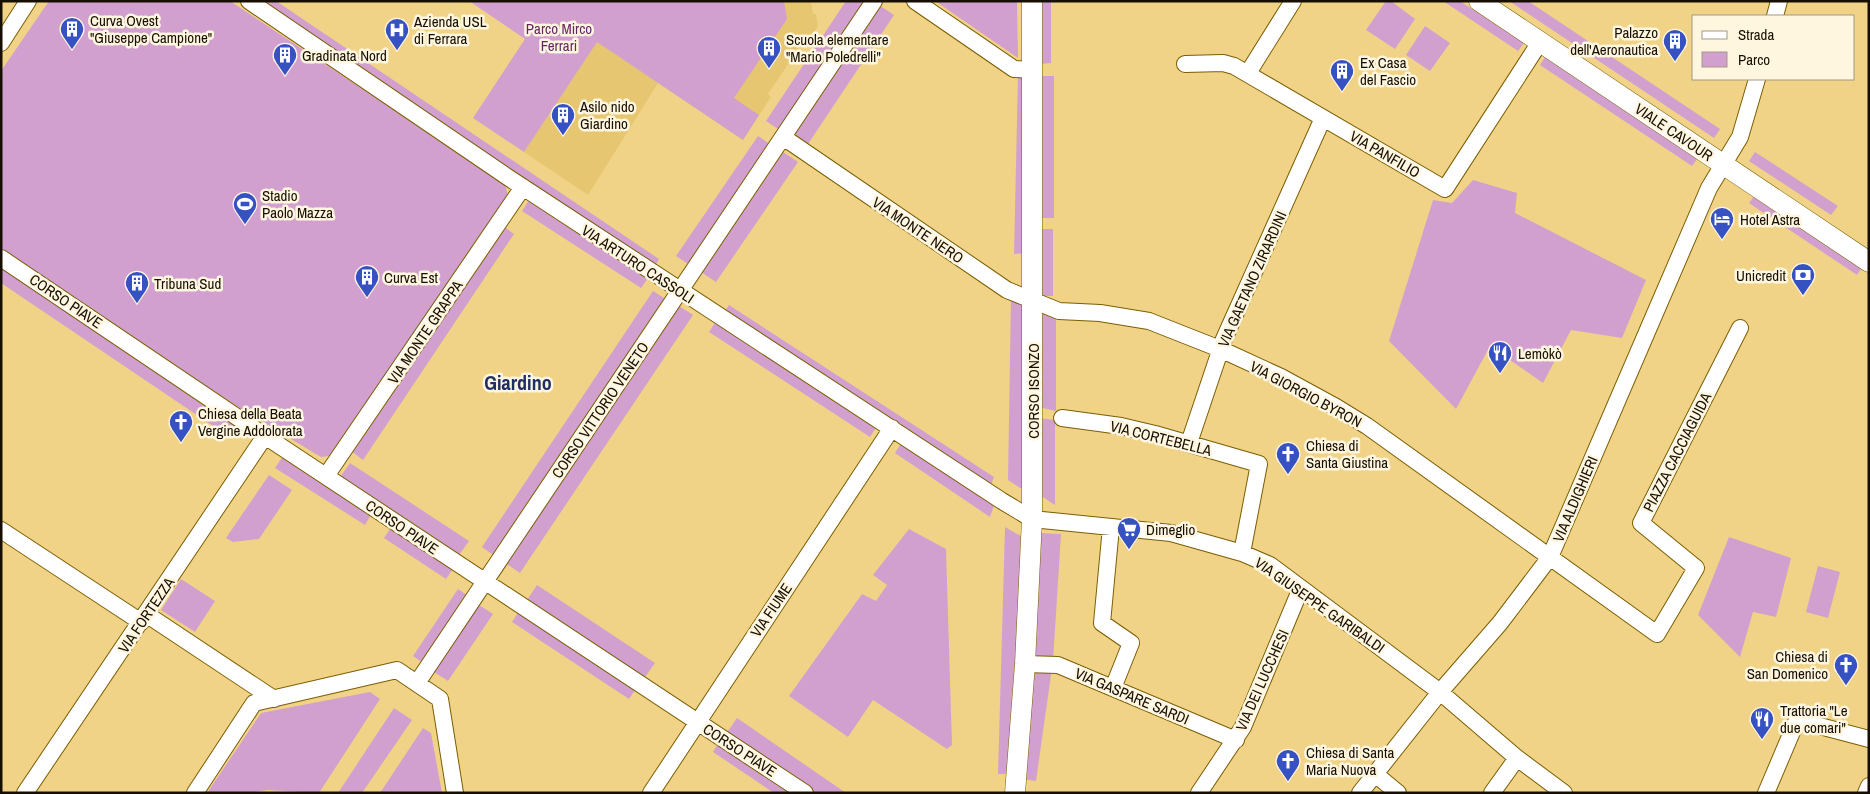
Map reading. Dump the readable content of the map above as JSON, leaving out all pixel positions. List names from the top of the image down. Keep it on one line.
{"streets":{"street":["VIALE CAVOUR","VIA PANFILIO","VIA MONTE NERO","VIA ARTURO CASSOLI","VIA GAETANO ZIRARDINI","CORSO PIAVE","VIA MONTE GRAPPA","CORSO ISONZO","VIA GIORGIO BYRON","CORSO VITTORIO VENETO","VIA CORTEBELLA","PIAZZA CACCIAGUIDA","VIA ALDIGHIERI","VIA GIUSEPPE GARIBALDI","VIA FIUME","VIA FORTEZZA","VIA DEI LUCCHESI","VIA GASPARE SARDI"]},"crossings":[["VIALE CAVOUR","VIA PANFILIO"],["VIALE CAVOUR","VIA ALDIGHIERI"],["VIA PANFILIO","VIA GAETANO ZIRARDINI"],["VIA MONTE NERO","CORSO ISONZO"],["VIA MONTE NERO","VIA GIORGIO BYRON"],["VIA MONTE NERO","CORSO VITTORIO VENETO"],["VIA ARTURO CASSOLI","VIA MONTE GRAPPA"],["VIA ARTURO CASSOLI","CORSO ISONZO"],["VIA ARTURO CASSOLI","CORSO VITTORIO VENETO"],["VIA ARTURO CASSOLI","VIA GIUSEPPE GARIBALDI"],["VIA ARTURO CASSOLI","VIA FIUME"],["VIA GAETANO ZIRARDINI","VIA GIORGIO BYRON"],["VIA GAETANO ZIRARDINI","VIA CORTEBELLA"],["CORSO PIAVE","VIA MONTE GRAPPA"],["CORSO PIAVE","CORSO VITTORIO VENETO"],["CORSO PIAVE","VIA FIUME"],["CORSO PIAVE","VIA FORTEZZA"],["CORSO ISONZO","VIA GIUSEPPE GARIBALDI"],["CORSO ISONZO","VIA GASPARE SARDI"],["VIA GIORGIO BYRON","PIAZZA CACCIAGUIDA"],["VIA GIORGIO BYRON","VIA ALDIGHIERI"],["VIA CORTEBELLA","VIA GIUSEPPE GARIBALDI"],["VIA ALDIGHIERI","VIA GIUSEPPE GARIBALDI"],["VIA GIUSEPPE GARIBALDI","VIA DEI LUCCHESI"],["VIA DEI LUCCHESI","VIA GASPARE SARDI"]],"districts":["Giardino"],"parks":["Parco Mirco Ferrari"],"places":{"building":["Curva Ovest \"Giuseppe Campione\"","Palazzo dell'Aeronautica","Scuola elementare \"Mario Poledrelli\"","Gradinata Nord","Ex Casa del Fascio","Asilo nido Giardino","Curva Est","Tribuna Sud"],"hospital":["Azienda USL di Ferrara"],"sports":["Stadio Paolo Mazza"],"hotel":["Hotel Astra"],"bank":["Unicredit"],"restaurant":["Lemòkò","Trattoria \"Le due comari\""],"church":["Chiesa della Beata Vergine Addolorata","Chiesa di Santa Giustina","Chiesa di San Domenico","Chiesa di Santa Maria Nuova"],"supermarket":["Dimeglio"]},"legend":["Strada","Parco"]}
